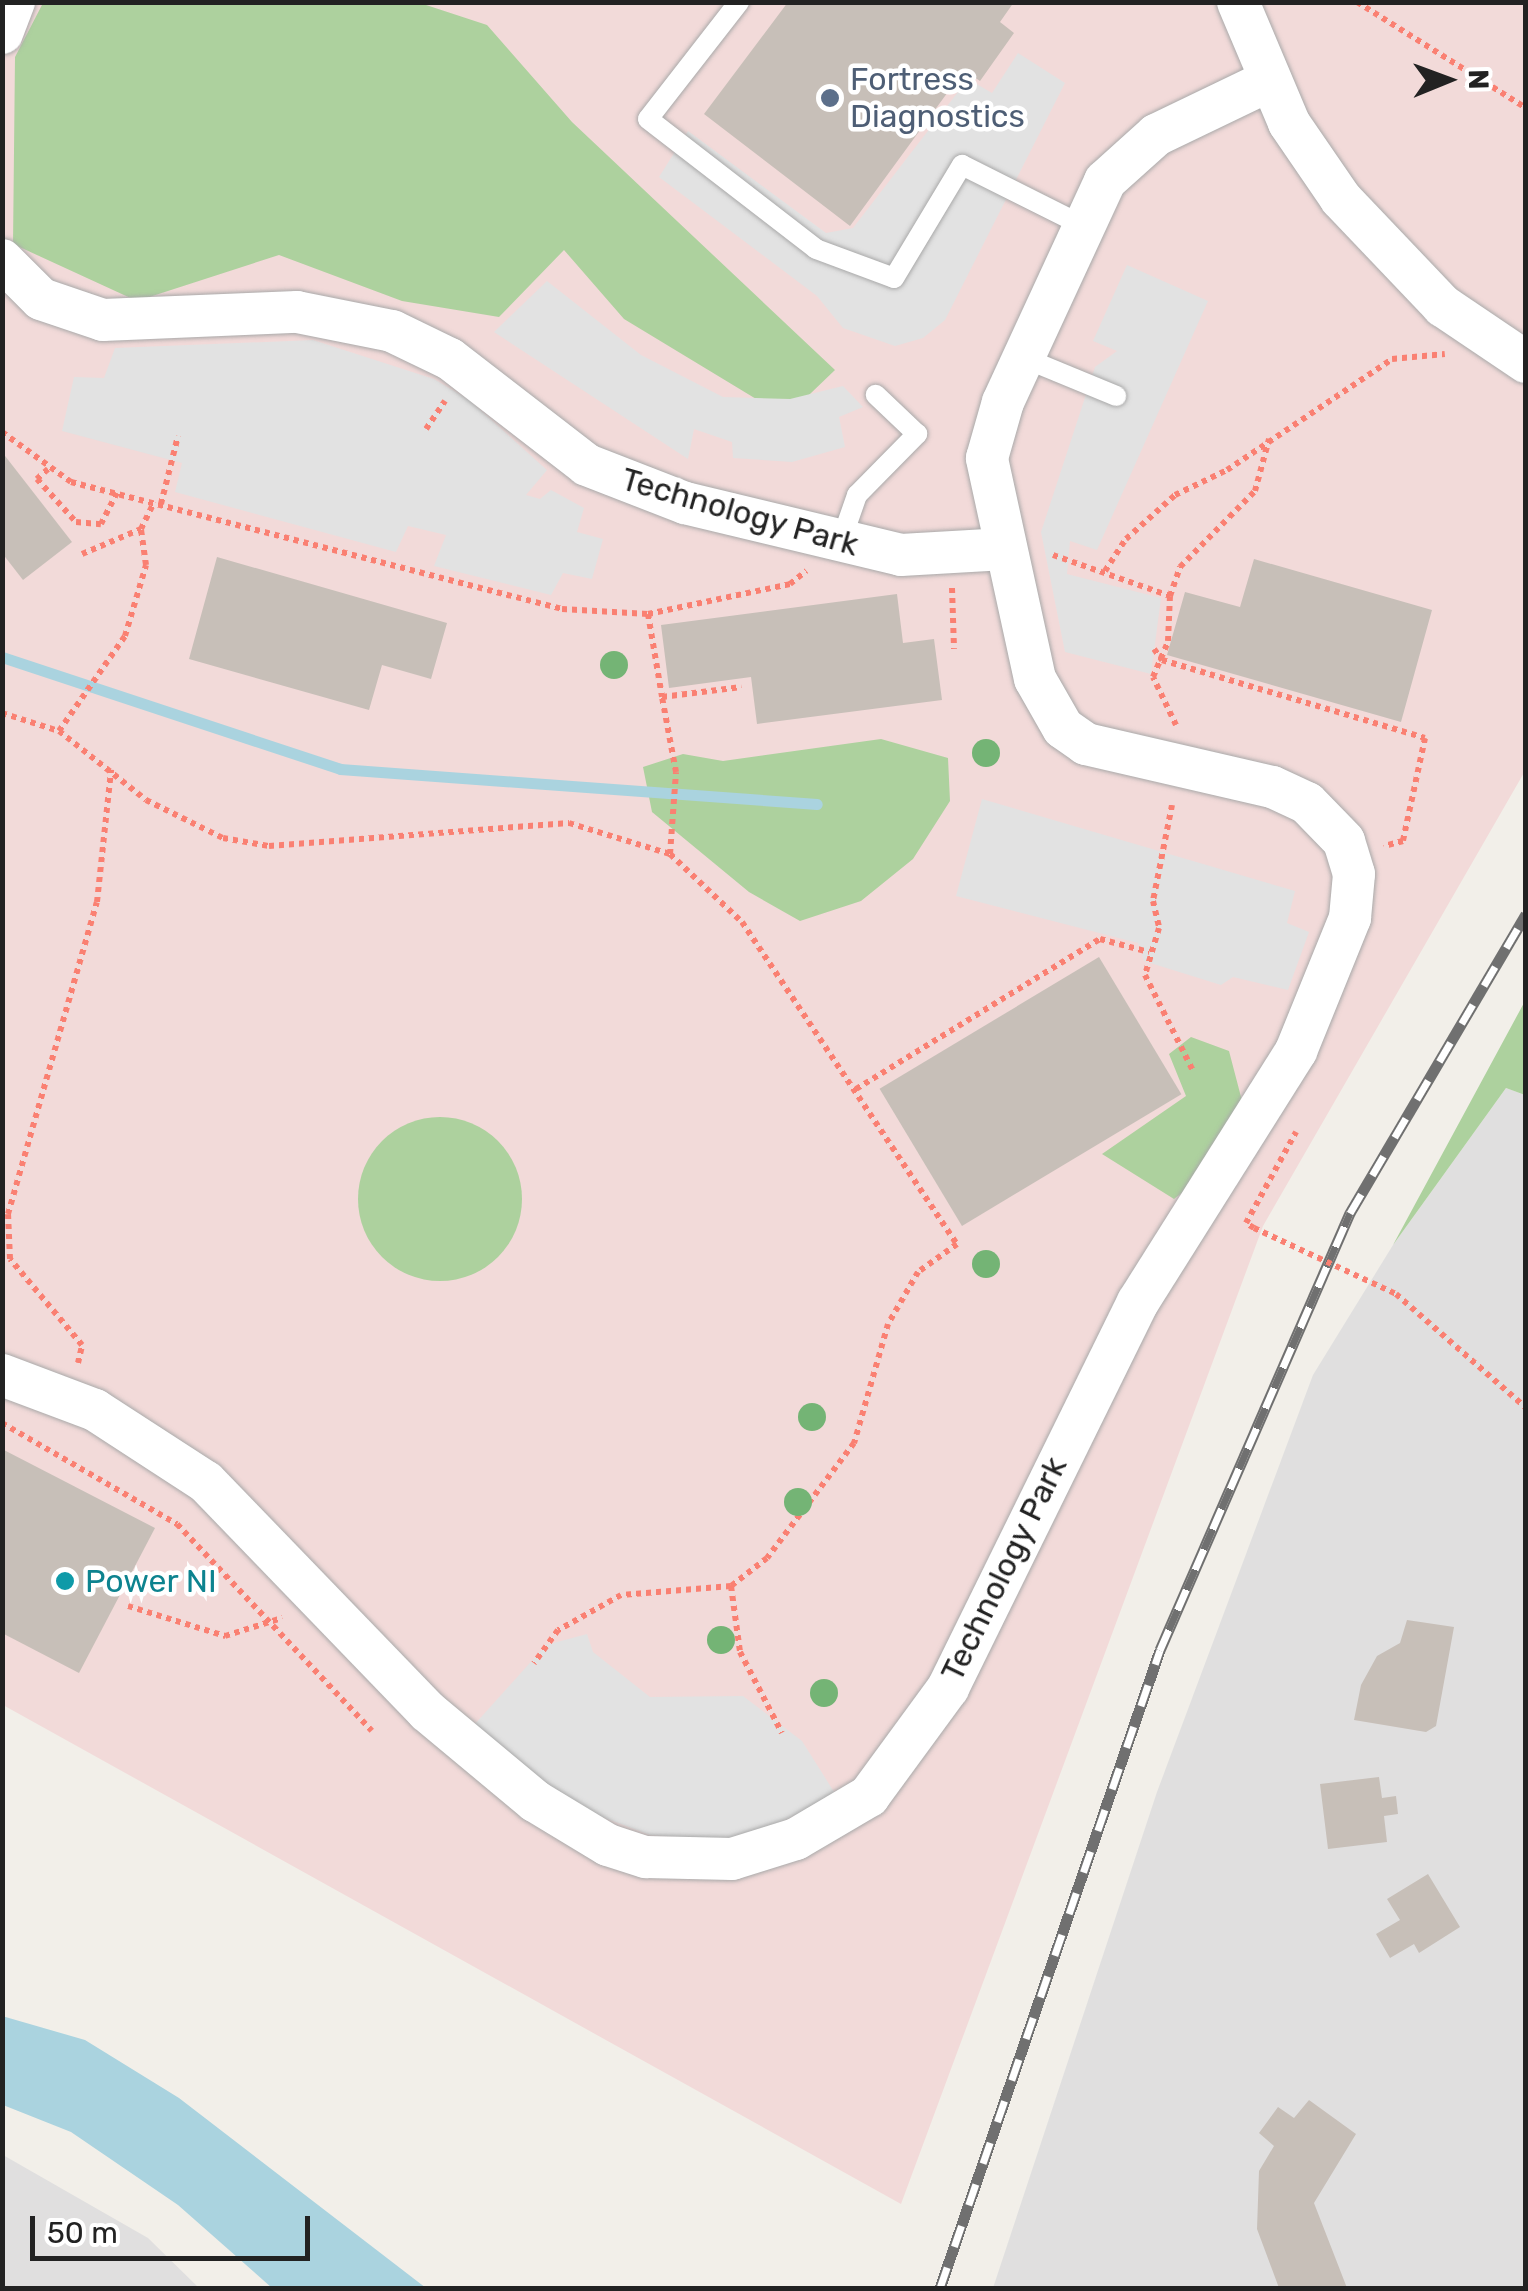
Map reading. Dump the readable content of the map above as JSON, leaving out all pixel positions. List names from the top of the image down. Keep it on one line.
{"streets":{"street":["Technology Park"]},"places":["Fortress Diagnostics","Power NI"],"scale_bar":"50 m","north":"right"}
